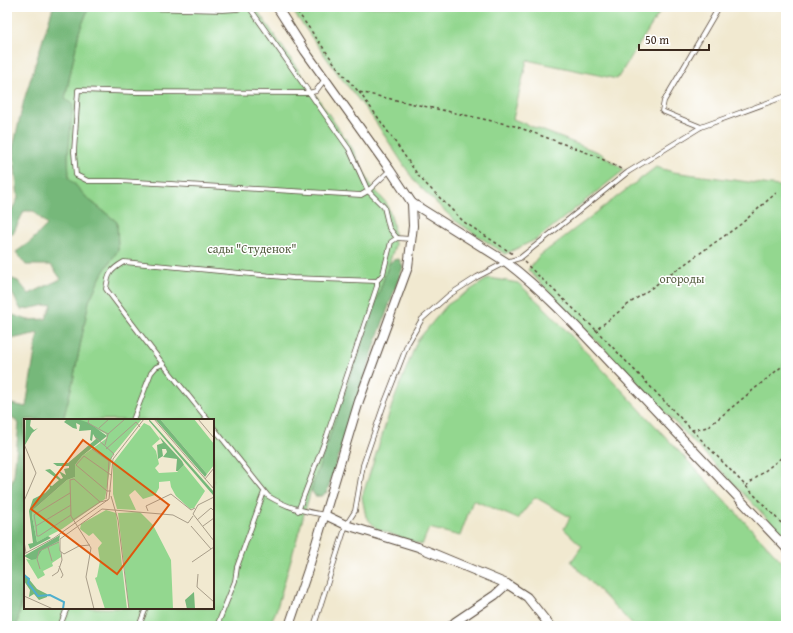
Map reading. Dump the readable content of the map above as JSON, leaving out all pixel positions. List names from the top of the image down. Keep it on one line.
{"parks":["сады \"Студенок\"","огороды"],"scale_bar":"50 m"}
